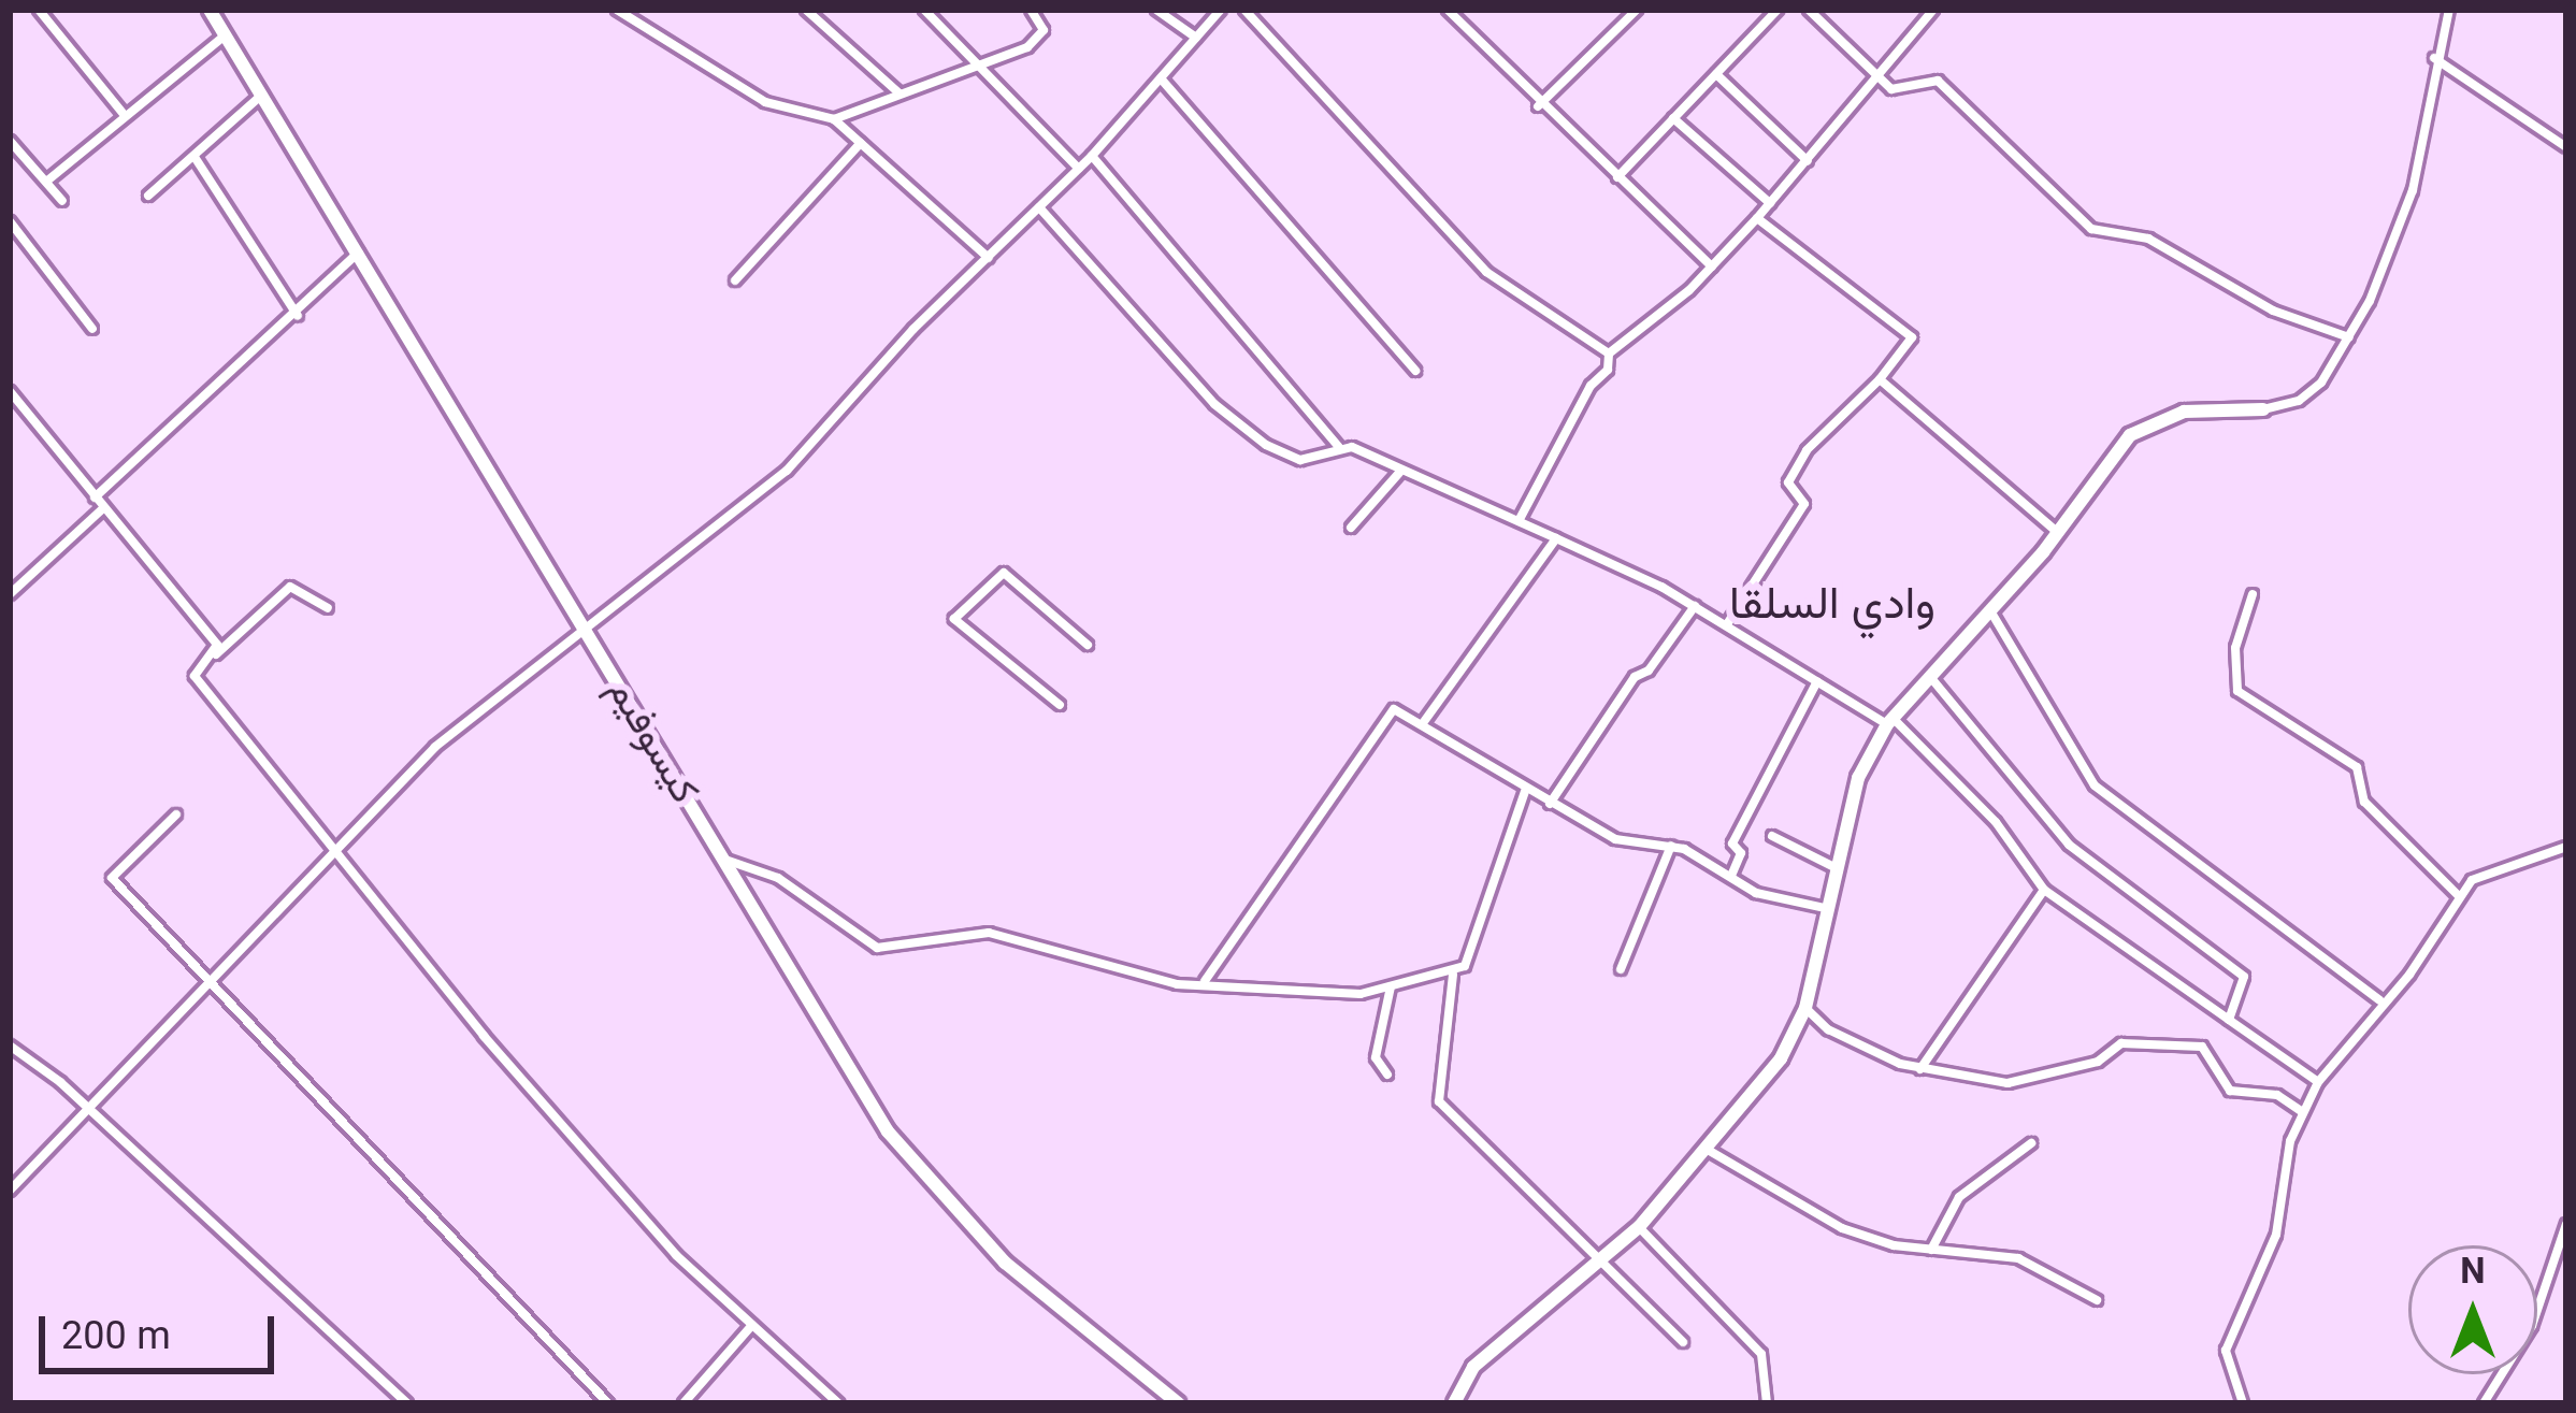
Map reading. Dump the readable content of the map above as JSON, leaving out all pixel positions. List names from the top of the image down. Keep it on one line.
{"streets":{"street":["كيسوفيم"]},"districts":["وادي السلقا"],"scale_bar":"200 m","north":"top"}
